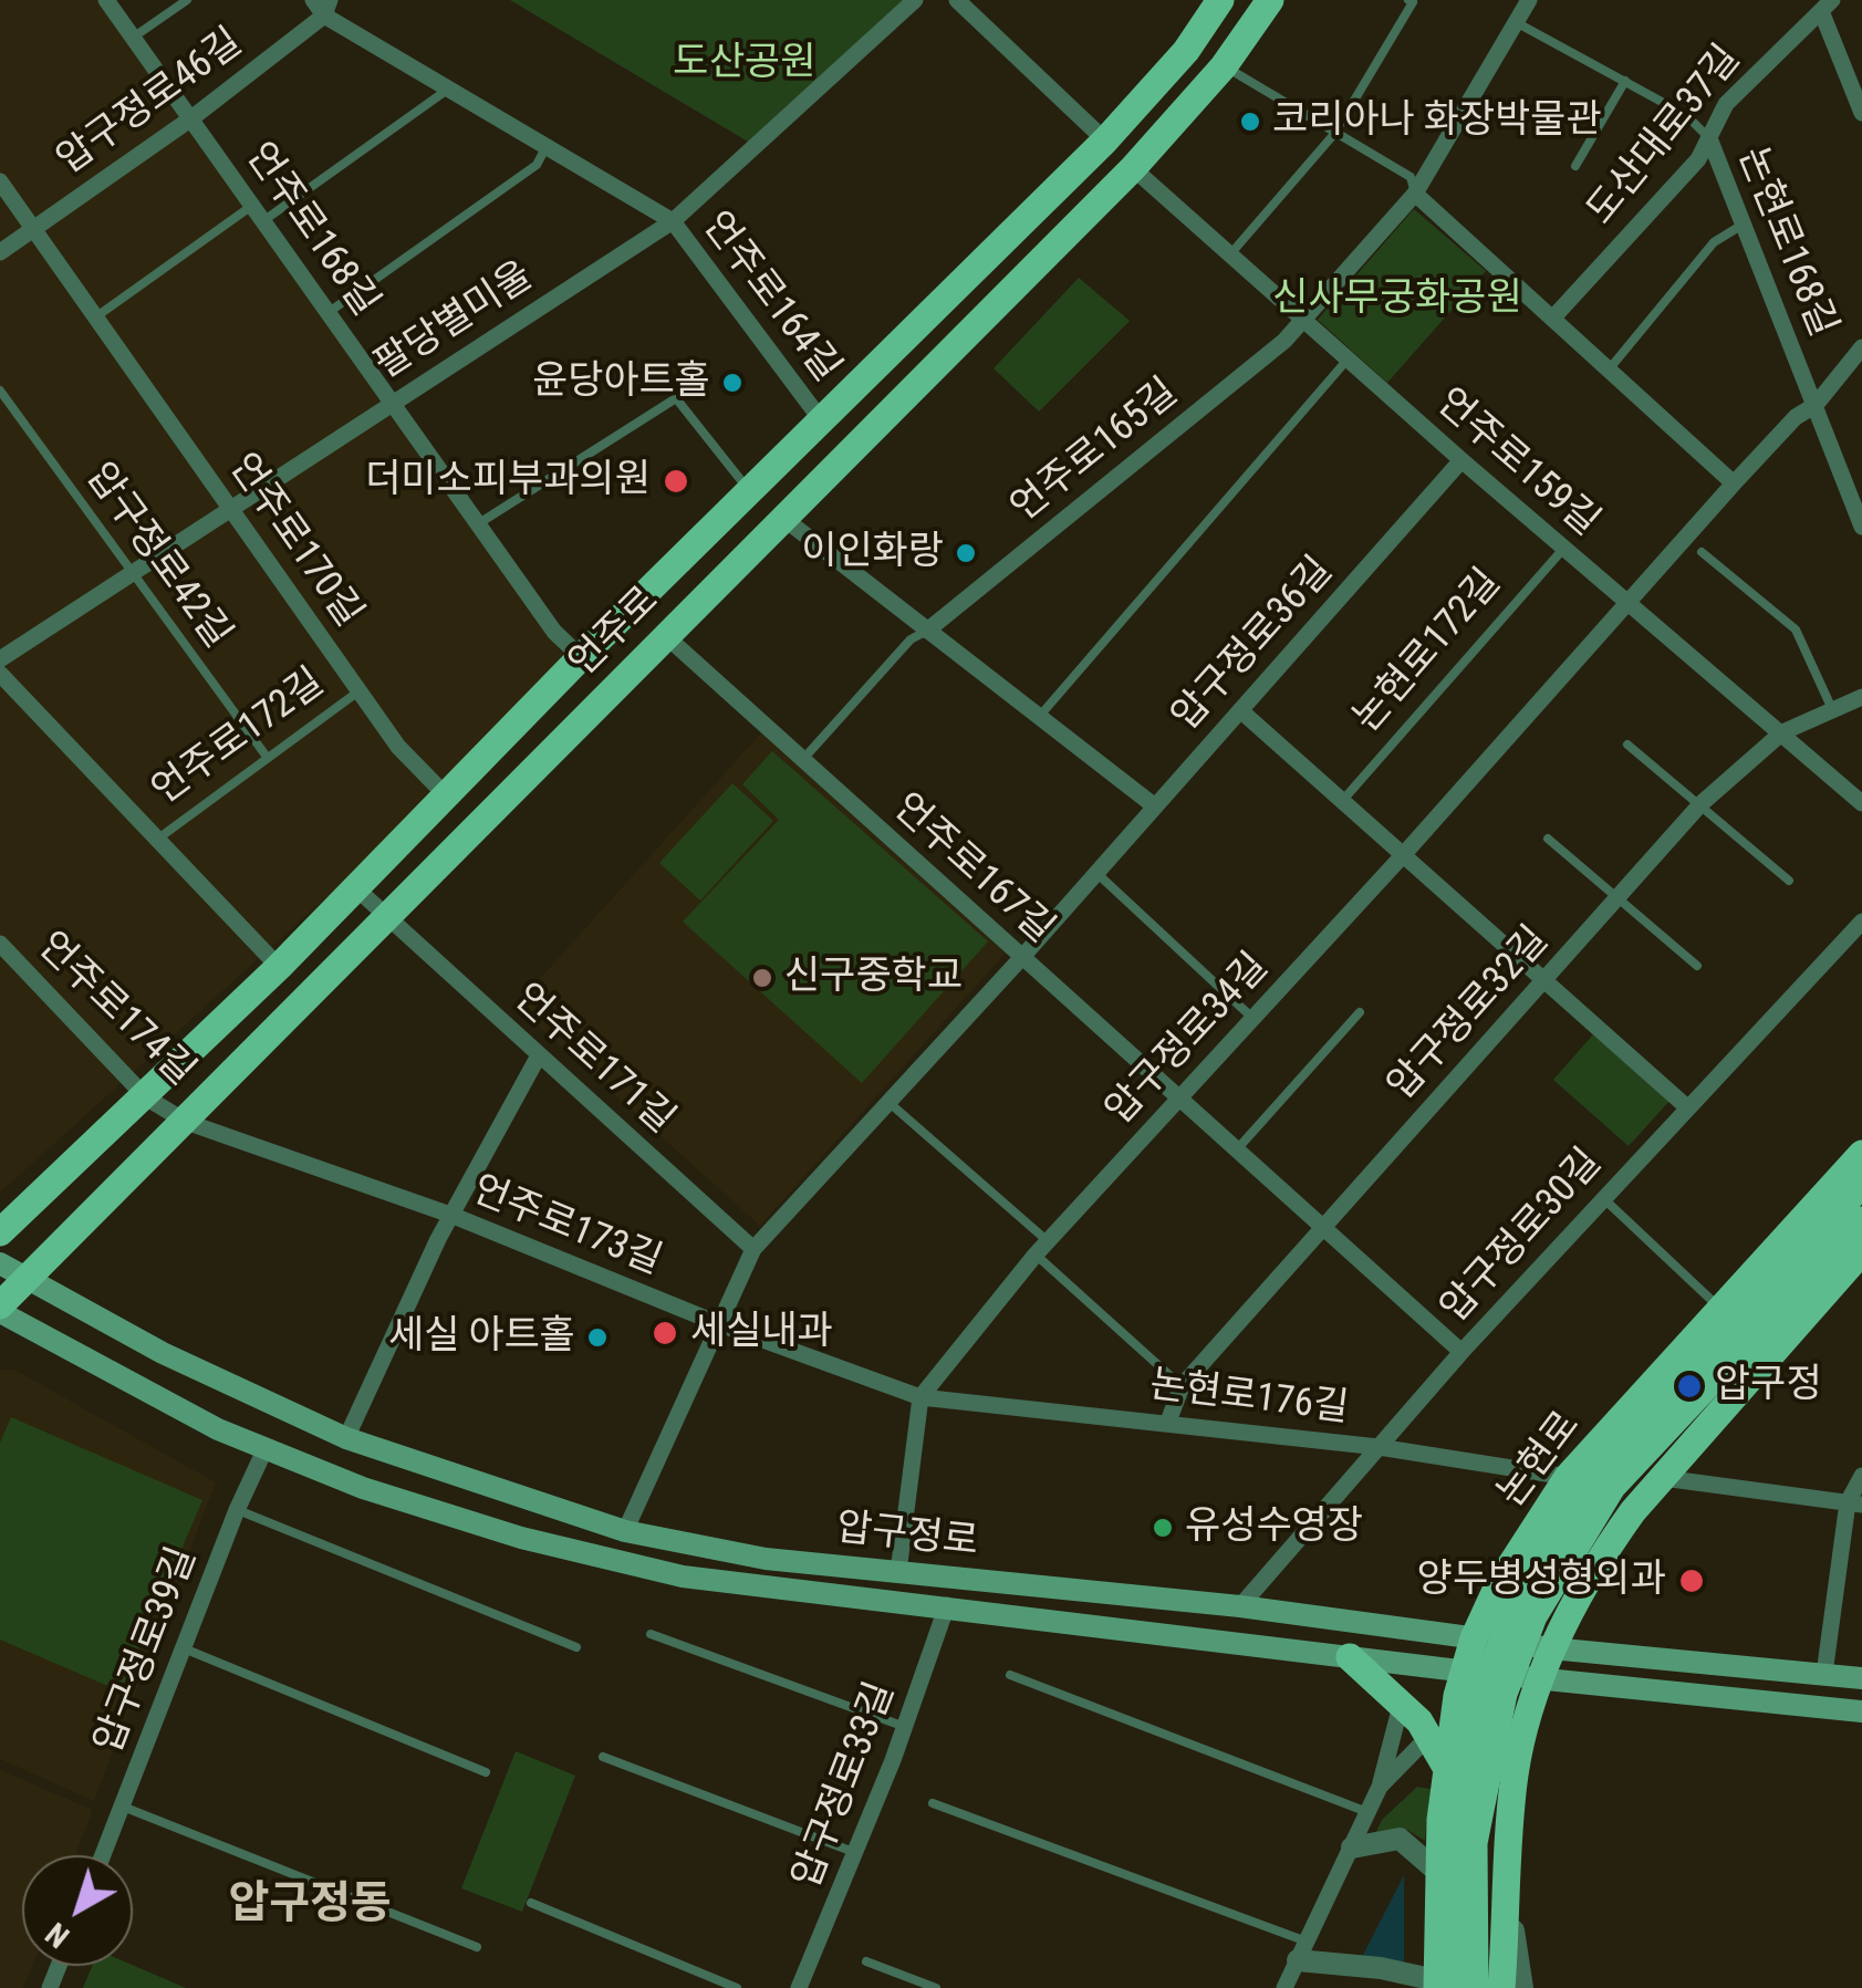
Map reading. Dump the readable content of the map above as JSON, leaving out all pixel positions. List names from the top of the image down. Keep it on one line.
{"streets":{"main road":["언주로","논현로","압구정로"],"street":["압구정로46길","도산대로37길","언주로168길","논현로168길","언주로164길","팔당별미울","언주로165길","언주로159길","언주로170길","압구정로36길","언주로172길","언주로167길","언주로174길","압구정로32길","압구정로34길","언주로171길","언주로173길","압구정로30길","논현로176길","압구정로39길","압구정로33길"],"lane":["압구정로42길","논현로172길"]},"crossings":[["압구정로46길","언주로168길"],["압구정로46길","언주로164길"],["압구정로46길","언주로170길"],["도산대로37길","논현로168길"],["언주로168길","팔당별미울"],["언주로168길","언주로"],["논현로168길","언주로165길"],["논현로168길","압구정로34길"],["언주로164길","팔당별미울"],["언주로164길","언주로"],["팔당별미울","언주로170길"],["팔당별미울","압구정로42길"],["언주로165길","언주로159길"],["언주로159길","언주로"],["언주로159길","압구정로36길"],["언주로159길","논현로172길"],["언주로159길","압구정로32길"],["언주로159길","압구정로34길"],["언주로170길","언주로"],["언주로170길","언주로172길"],["압구정로42길","언주로172길"],["언주로","언주로172길"],["언주로","언주로167길"],["언주로","언주로174길"],["언주로","언주로171길"],["언주로","언주로173길"],["언주로","압구정로"],["압구정로36길","언주로167길"],["압구정로36길","언주로171길"],["압구정로36길","언주로173길"],["압구정로36길","압구정로"],["언주로167길","압구정로32길"],["언주로167길","압구정로34길"],["언주로167길","압구정로30길"],["언주로174길","언주로173길"],["압구정로32길","논현로176길"],["압구정로34길","언주로173길"],["압구정로34길","논현로176길"],["언주로173길","논현로176길"],["압구정로30길","논현로176길"],["압구정로30길","압구정로"],["논현로176길","논현로"],["논현로","압구정로"],["압구정로","압구정로39길"],["압구정로","압구정로33길"]],"districts":["압구정동"],"parks":["도산공원","신사무궁화공원"],"places":["코리아나 화장박물관","윤당아트홀","더미소피부과의원","이인화랑","신구중학교","세실내과","세실 아트홀","압구정","유성수영장","양두병성형외과"],"north":"bottom left"}
